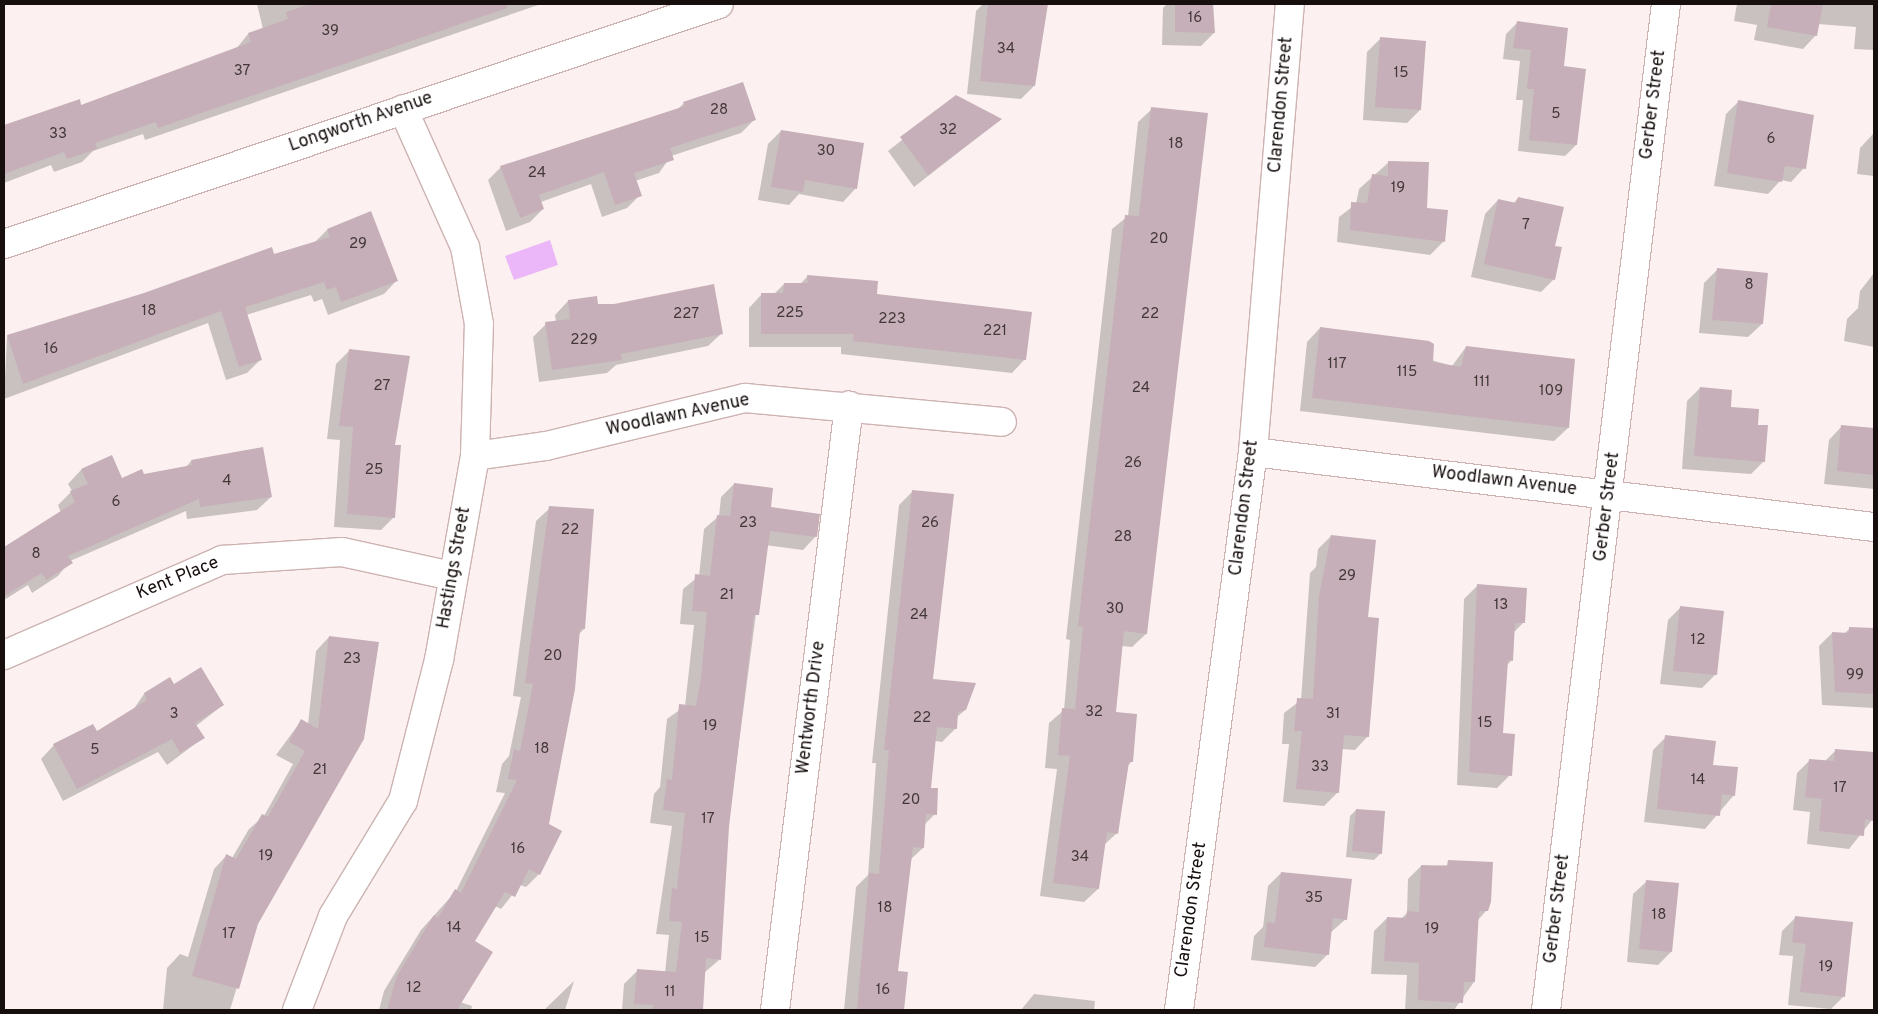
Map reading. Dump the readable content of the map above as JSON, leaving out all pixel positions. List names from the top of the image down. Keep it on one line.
{"streets":{"street":["Clarendon Street","Gerber Street","Longworth Avenue","Woodlawn Avenue","Hastings Street","Kent Place","Wentworth Drive"]},"crossings":[["Clarendon Street","Woodlawn Avenue"],["Gerber Street","Woodlawn Avenue"],["Longworth Avenue","Hastings Street"],["Woodlawn Avenue","Hastings Street"],["Woodlawn Avenue","Wentworth Drive"],["Hastings Street","Kent Place"]],"house_numbers":["16","39","34","37","15","28","5","32","33","6","18","30","24","19","7","20","29","8","18","225","227","22","223","221","229","16","117","115","111","27","24","109","26","25","4","6","23","26","22","28","8","29","21","13","30","24","12","20","23","99","32","3","31","22","15","19","18","5","33","21","14","17","20","17","16","19","34","35","18","18","14","19","17","15","19","12","16","11"]}
